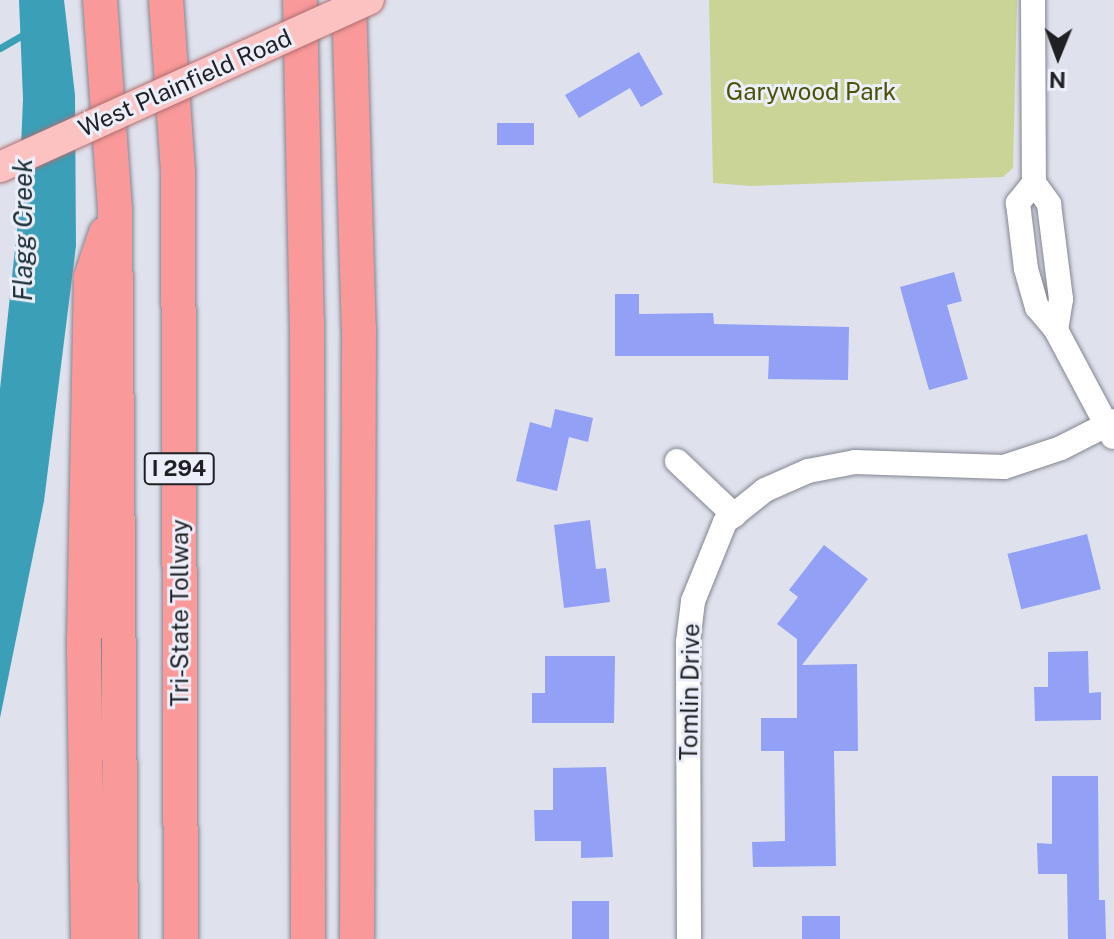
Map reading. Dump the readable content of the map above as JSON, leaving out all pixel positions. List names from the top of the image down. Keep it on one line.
{"streets":{"highway":["I 294","Tri-State Tollway"],"main road":["West Plainfield Road"],"street":["Tomlin Drive"]},"water":["Flagg Creek"],"parks":["Garywood Park"],"north":"bottom"}
